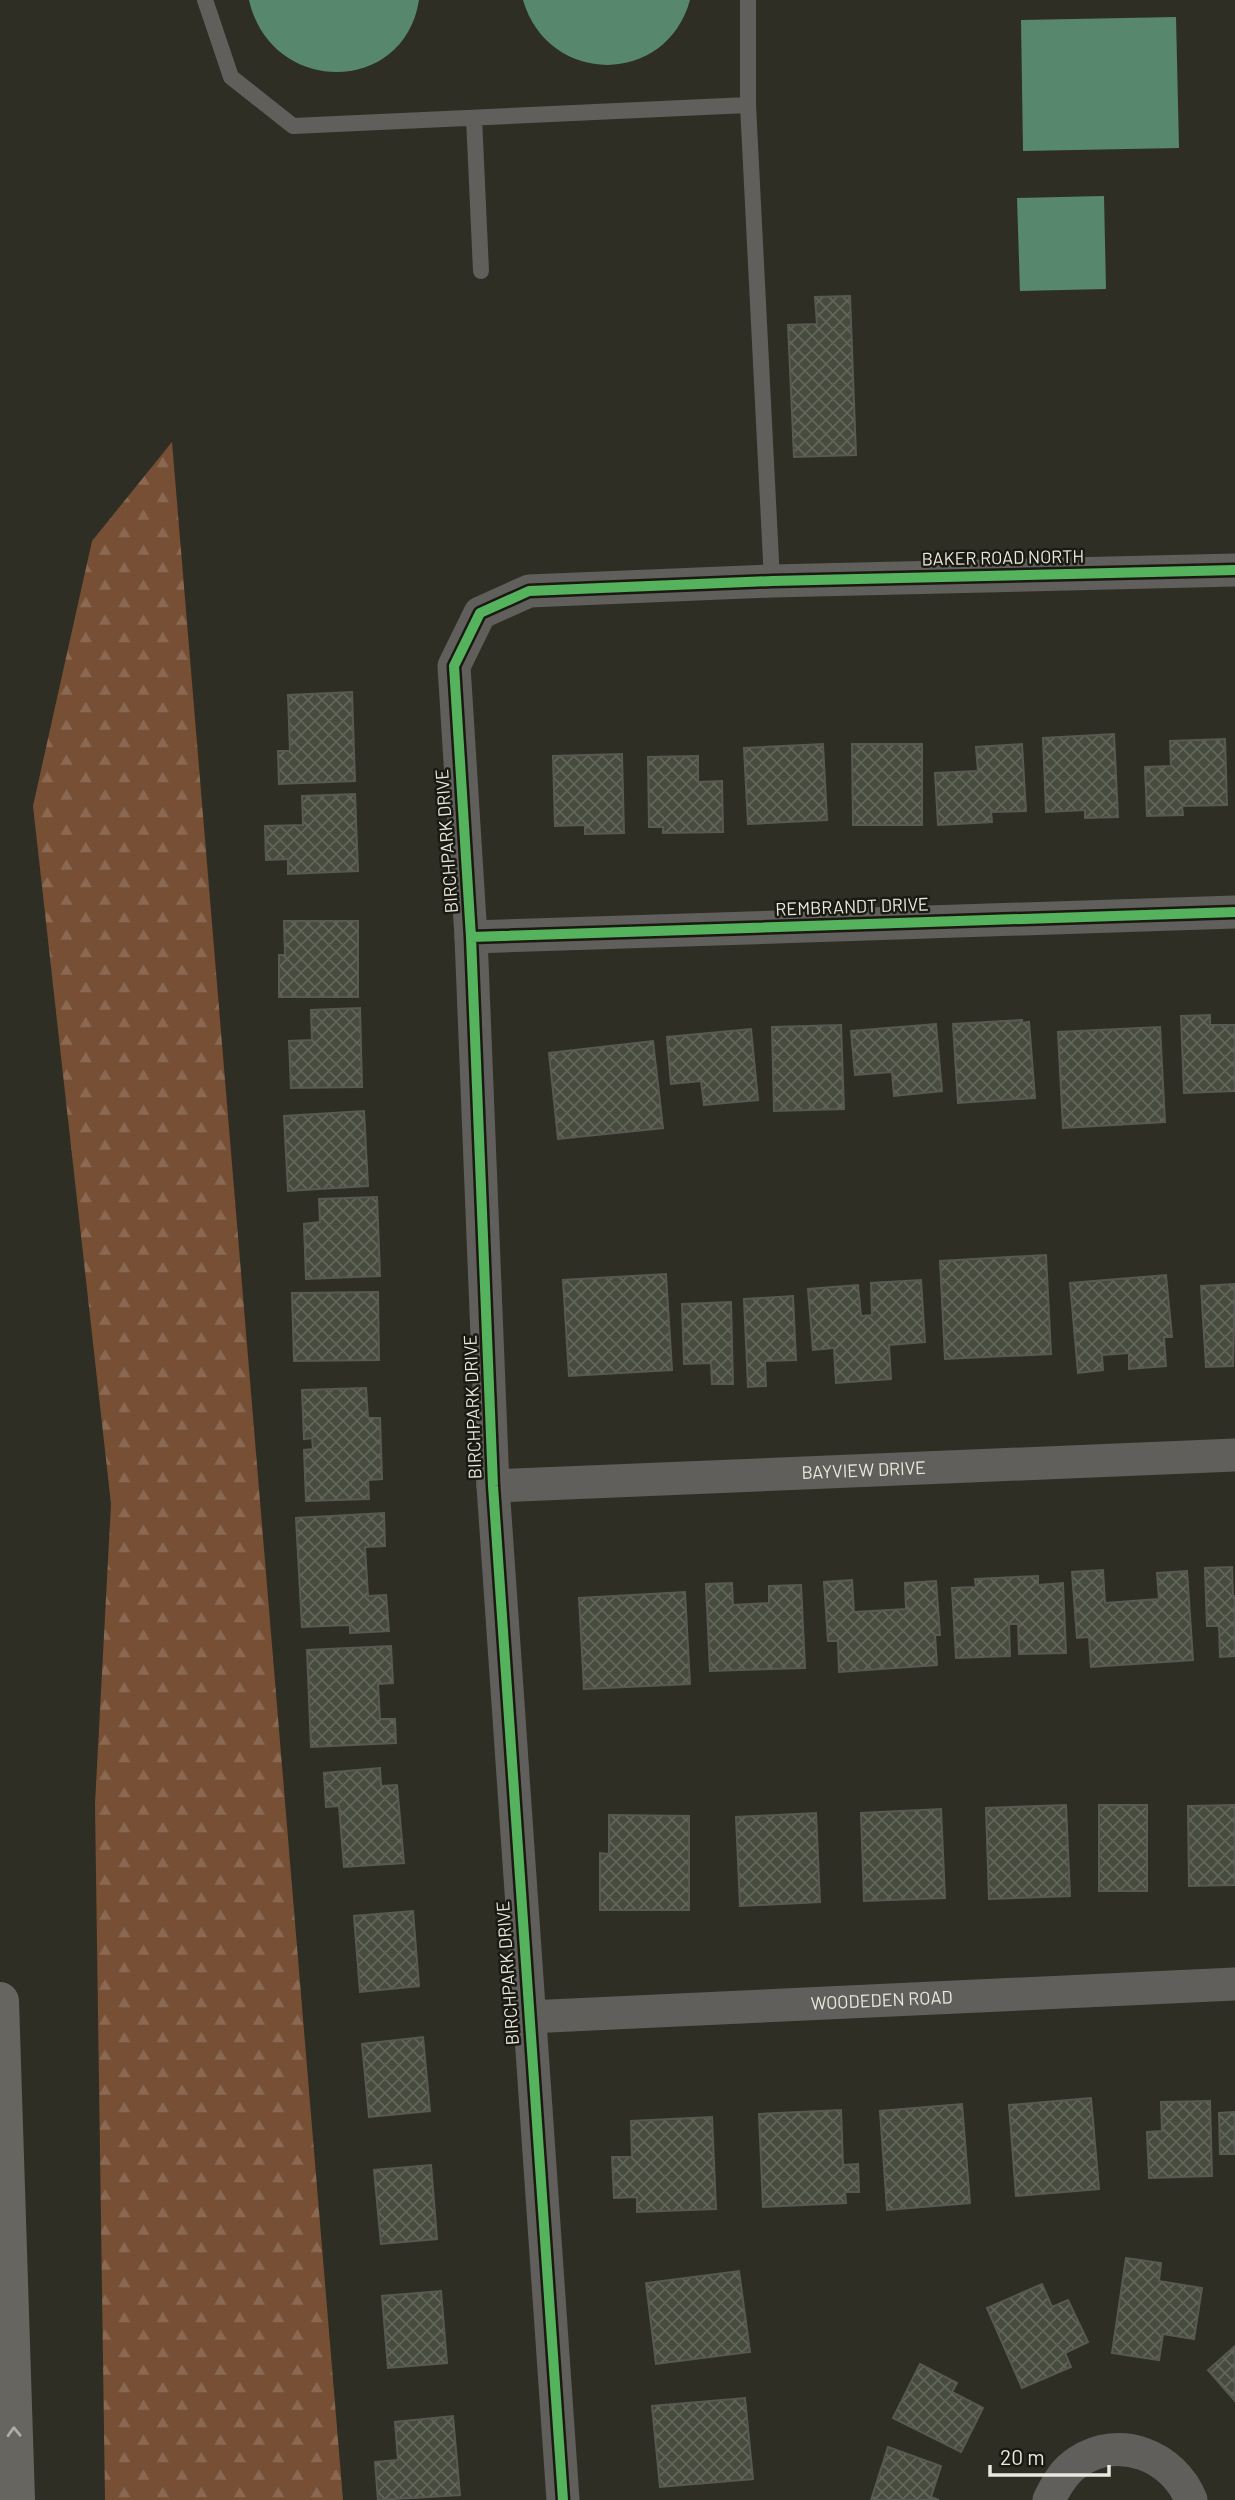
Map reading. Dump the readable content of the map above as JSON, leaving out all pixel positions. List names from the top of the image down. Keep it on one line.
{"streets":{"street":["BAKER ROAD NORTH","BIRCHPARK DRIVE","REMBRANDT DRIVE","BAYVIEW DRIVE","WOODEDEN ROAD"]},"crossings":[["BAKER ROAD NORTH","BIRCHPARK DRIVE"],["BIRCHPARK DRIVE","REMBRANDT DRIVE"],["BIRCHPARK DRIVE","BAYVIEW DRIVE"],["BIRCHPARK DRIVE","WOODEDEN ROAD"]],"scale_bar":"20 m"}
